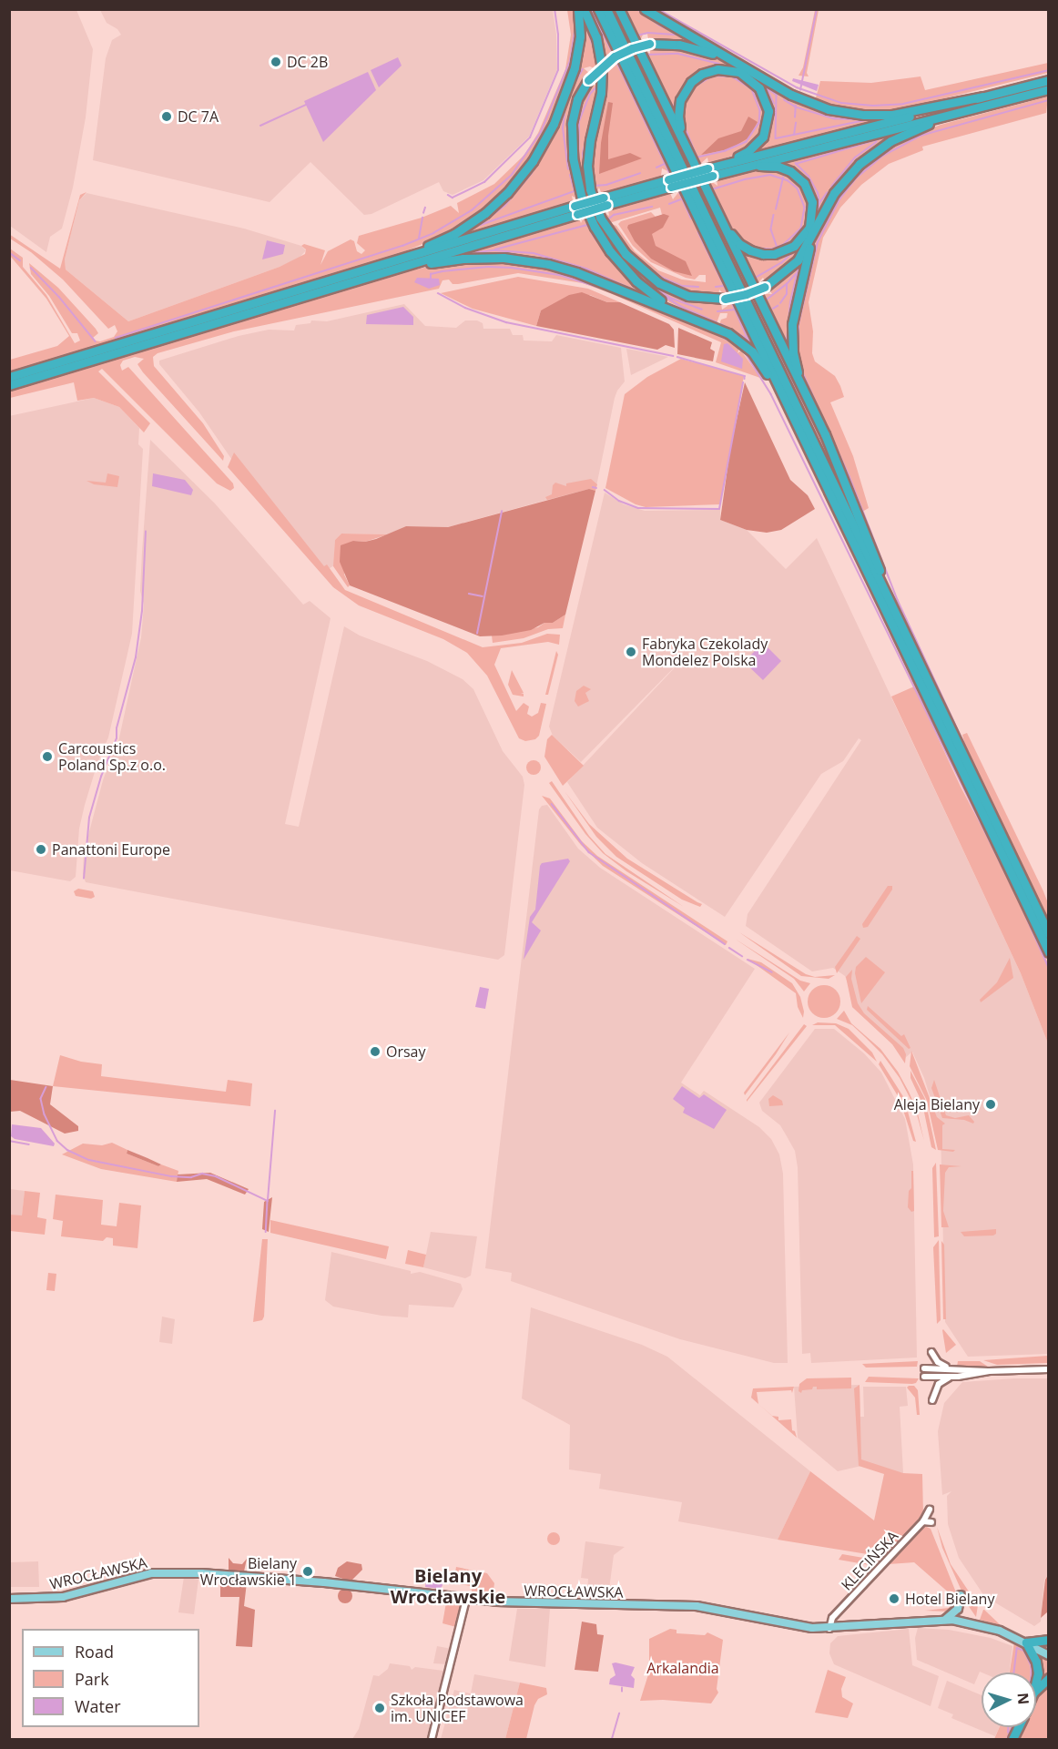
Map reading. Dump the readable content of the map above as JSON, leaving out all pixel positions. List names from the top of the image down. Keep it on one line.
{"streets":{"main road":["WROCŁAWSKA"],"street":["KLECIŃSKA"]},"crossings":[["KLECIŃSKA","WROCŁAWSKA"]],"districts":["Bielany Wrocławskie"],"parks":["Arkalandia"],"places":["DC 2B","DC 7A","Fabryka Czekolady Mondelez Polska","Carcoustics Poland Sp.z o.o.","Panattoni Europe","Orsay","Aleja Bielany","Bielany Wrocławskie 1","Hotel Bielany","Szkoła Podstawowa im. UNICEF"],"legend":["Road","Park","Water"],"north":"right"}
